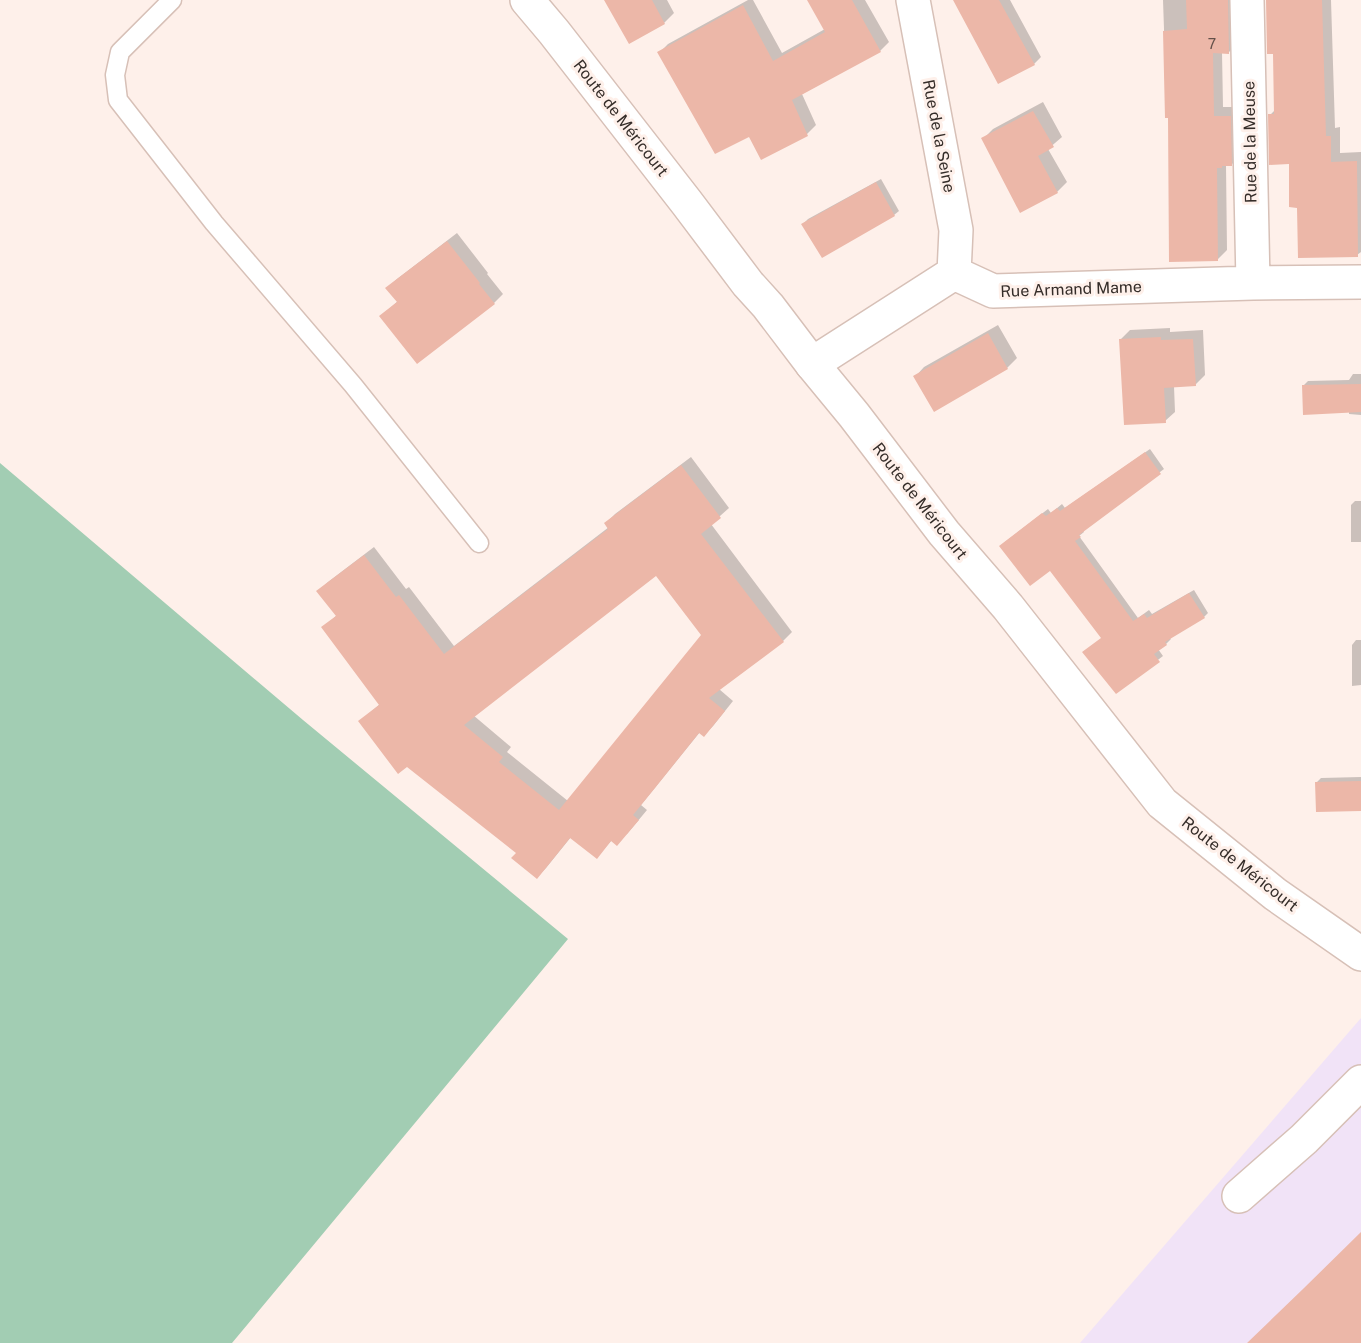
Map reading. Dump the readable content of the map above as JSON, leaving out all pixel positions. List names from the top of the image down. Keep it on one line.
{"streets":{"street":["Route de Méricourt","Rue de la Seine","Rue de la Meuse","Rue Armand Mame"]},"crossings":[["Rue de la Seine","Rue Armand Mame"],["Rue de la Meuse","Rue Armand Mame"]],"house_numbers":["7"]}
